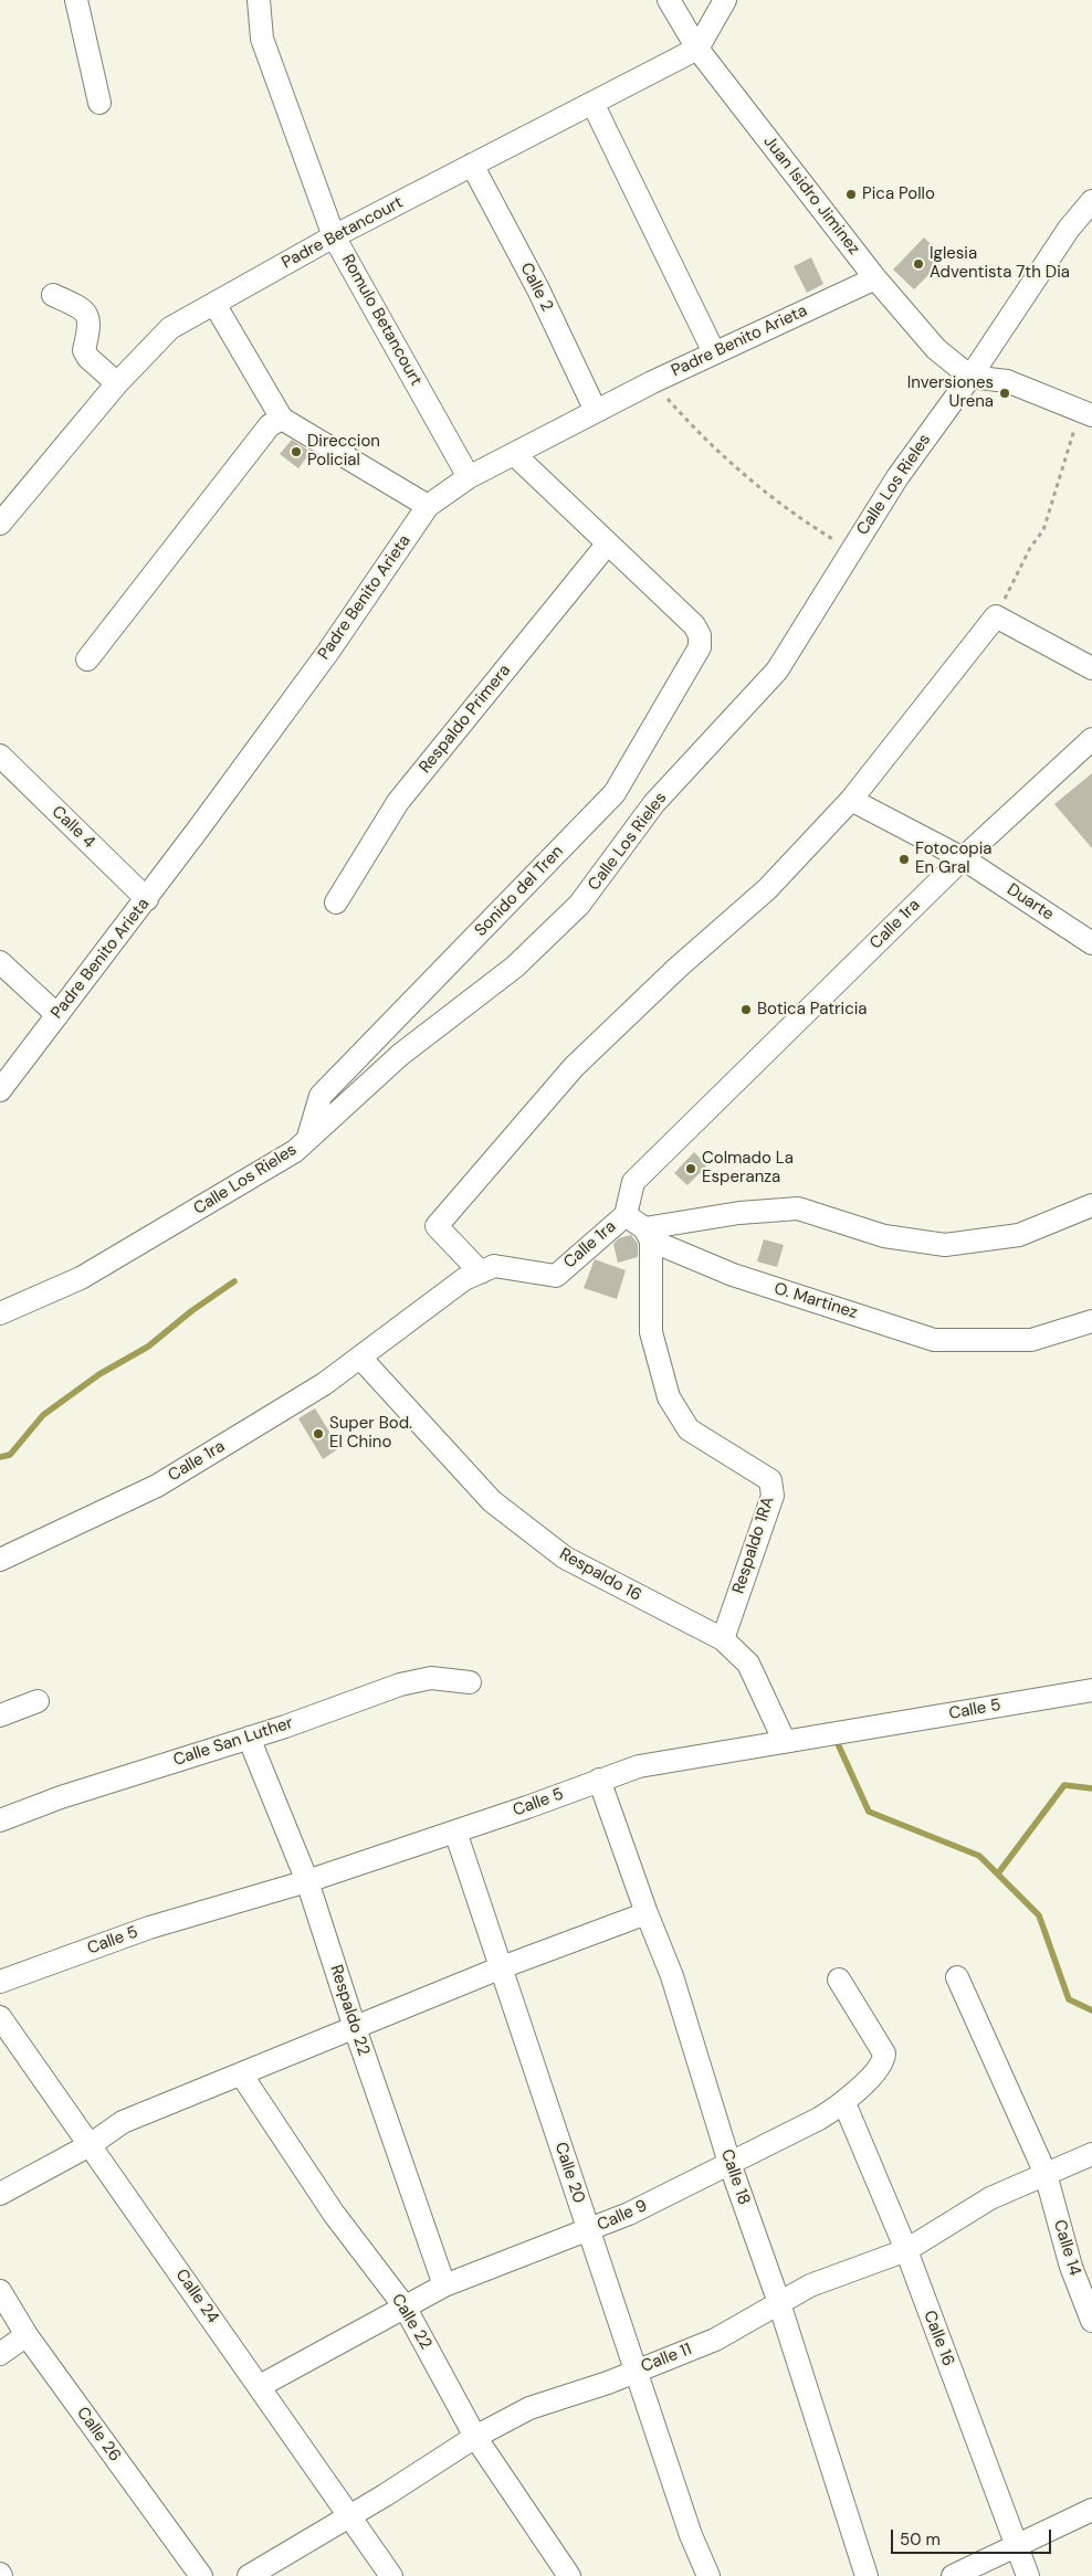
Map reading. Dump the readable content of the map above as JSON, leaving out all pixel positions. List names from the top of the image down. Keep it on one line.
{"streets":{"street":["Juan Isidro Jiminez","Padre Betancourt","Calle 2","Romulo Betancourt","Padre Benito Arieta","Calle Los Rieles","Respaldo Primera","Calle 4","Sonido del Tren","Duarte","Calle 1ra","O. Martinez","Respaldo 1RA","Respaldo 16","Calle 5","Calle San Luther","Respaldo 22","Calle 20","Calle 18","Calle 9","Calle 14","Calle 24","Calle 22","Calle 16","Calle 11","Calle 26"]},"crossings":[["Juan Isidro Jiminez","Padre Betancourt"],["Juan Isidro Jiminez","Padre Benito Arieta"],["Juan Isidro Jiminez","Calle Los Rieles"],["Padre Betancourt","Calle 2"],["Padre Betancourt","Romulo Betancourt"],["Calle 2","Padre Benito Arieta"],["Romulo Betancourt","Padre Benito Arieta"],["Padre Benito Arieta","Calle 4"],["Calle Los Rieles","Sonido del Tren"],["Respaldo Primera","Sonido del Tren"],["Duarte","Calle 1ra"],["Calle 1ra","Respaldo 16"],["O. Martinez","Respaldo 1RA"],["Respaldo 1RA","Respaldo 16"],["Respaldo 16","Calle 5"],["Calle 5","Respaldo 22"],["Calle 5","Calle 20"],["Calle 5","Calle 18"],["Calle San Luther","Respaldo 22"],["Respaldo 22","Calle 9"],["Calle 20","Calle 9"],["Calle 20","Calle 11"],["Calle 18","Calle 9"],["Calle 18","Calle 11"],["Calle 9","Calle 24"],["Calle 9","Calle 22"],["Calle 9","Calle 16"],["Calle 14","Calle 11"],["Calle 24","Calle 11"],["Calle 22","Calle 11"],["Calle 16","Calle 11"]],"places":["Pica Pollo","Iglesia Adventista 7th Dia","Inversiones Urena","Direccion Policial","Fotocopia En Gral","Botica Patricia","Colmado La Esperanza","Super Bod. El Chino"],"scale_bar":"50 m"}
